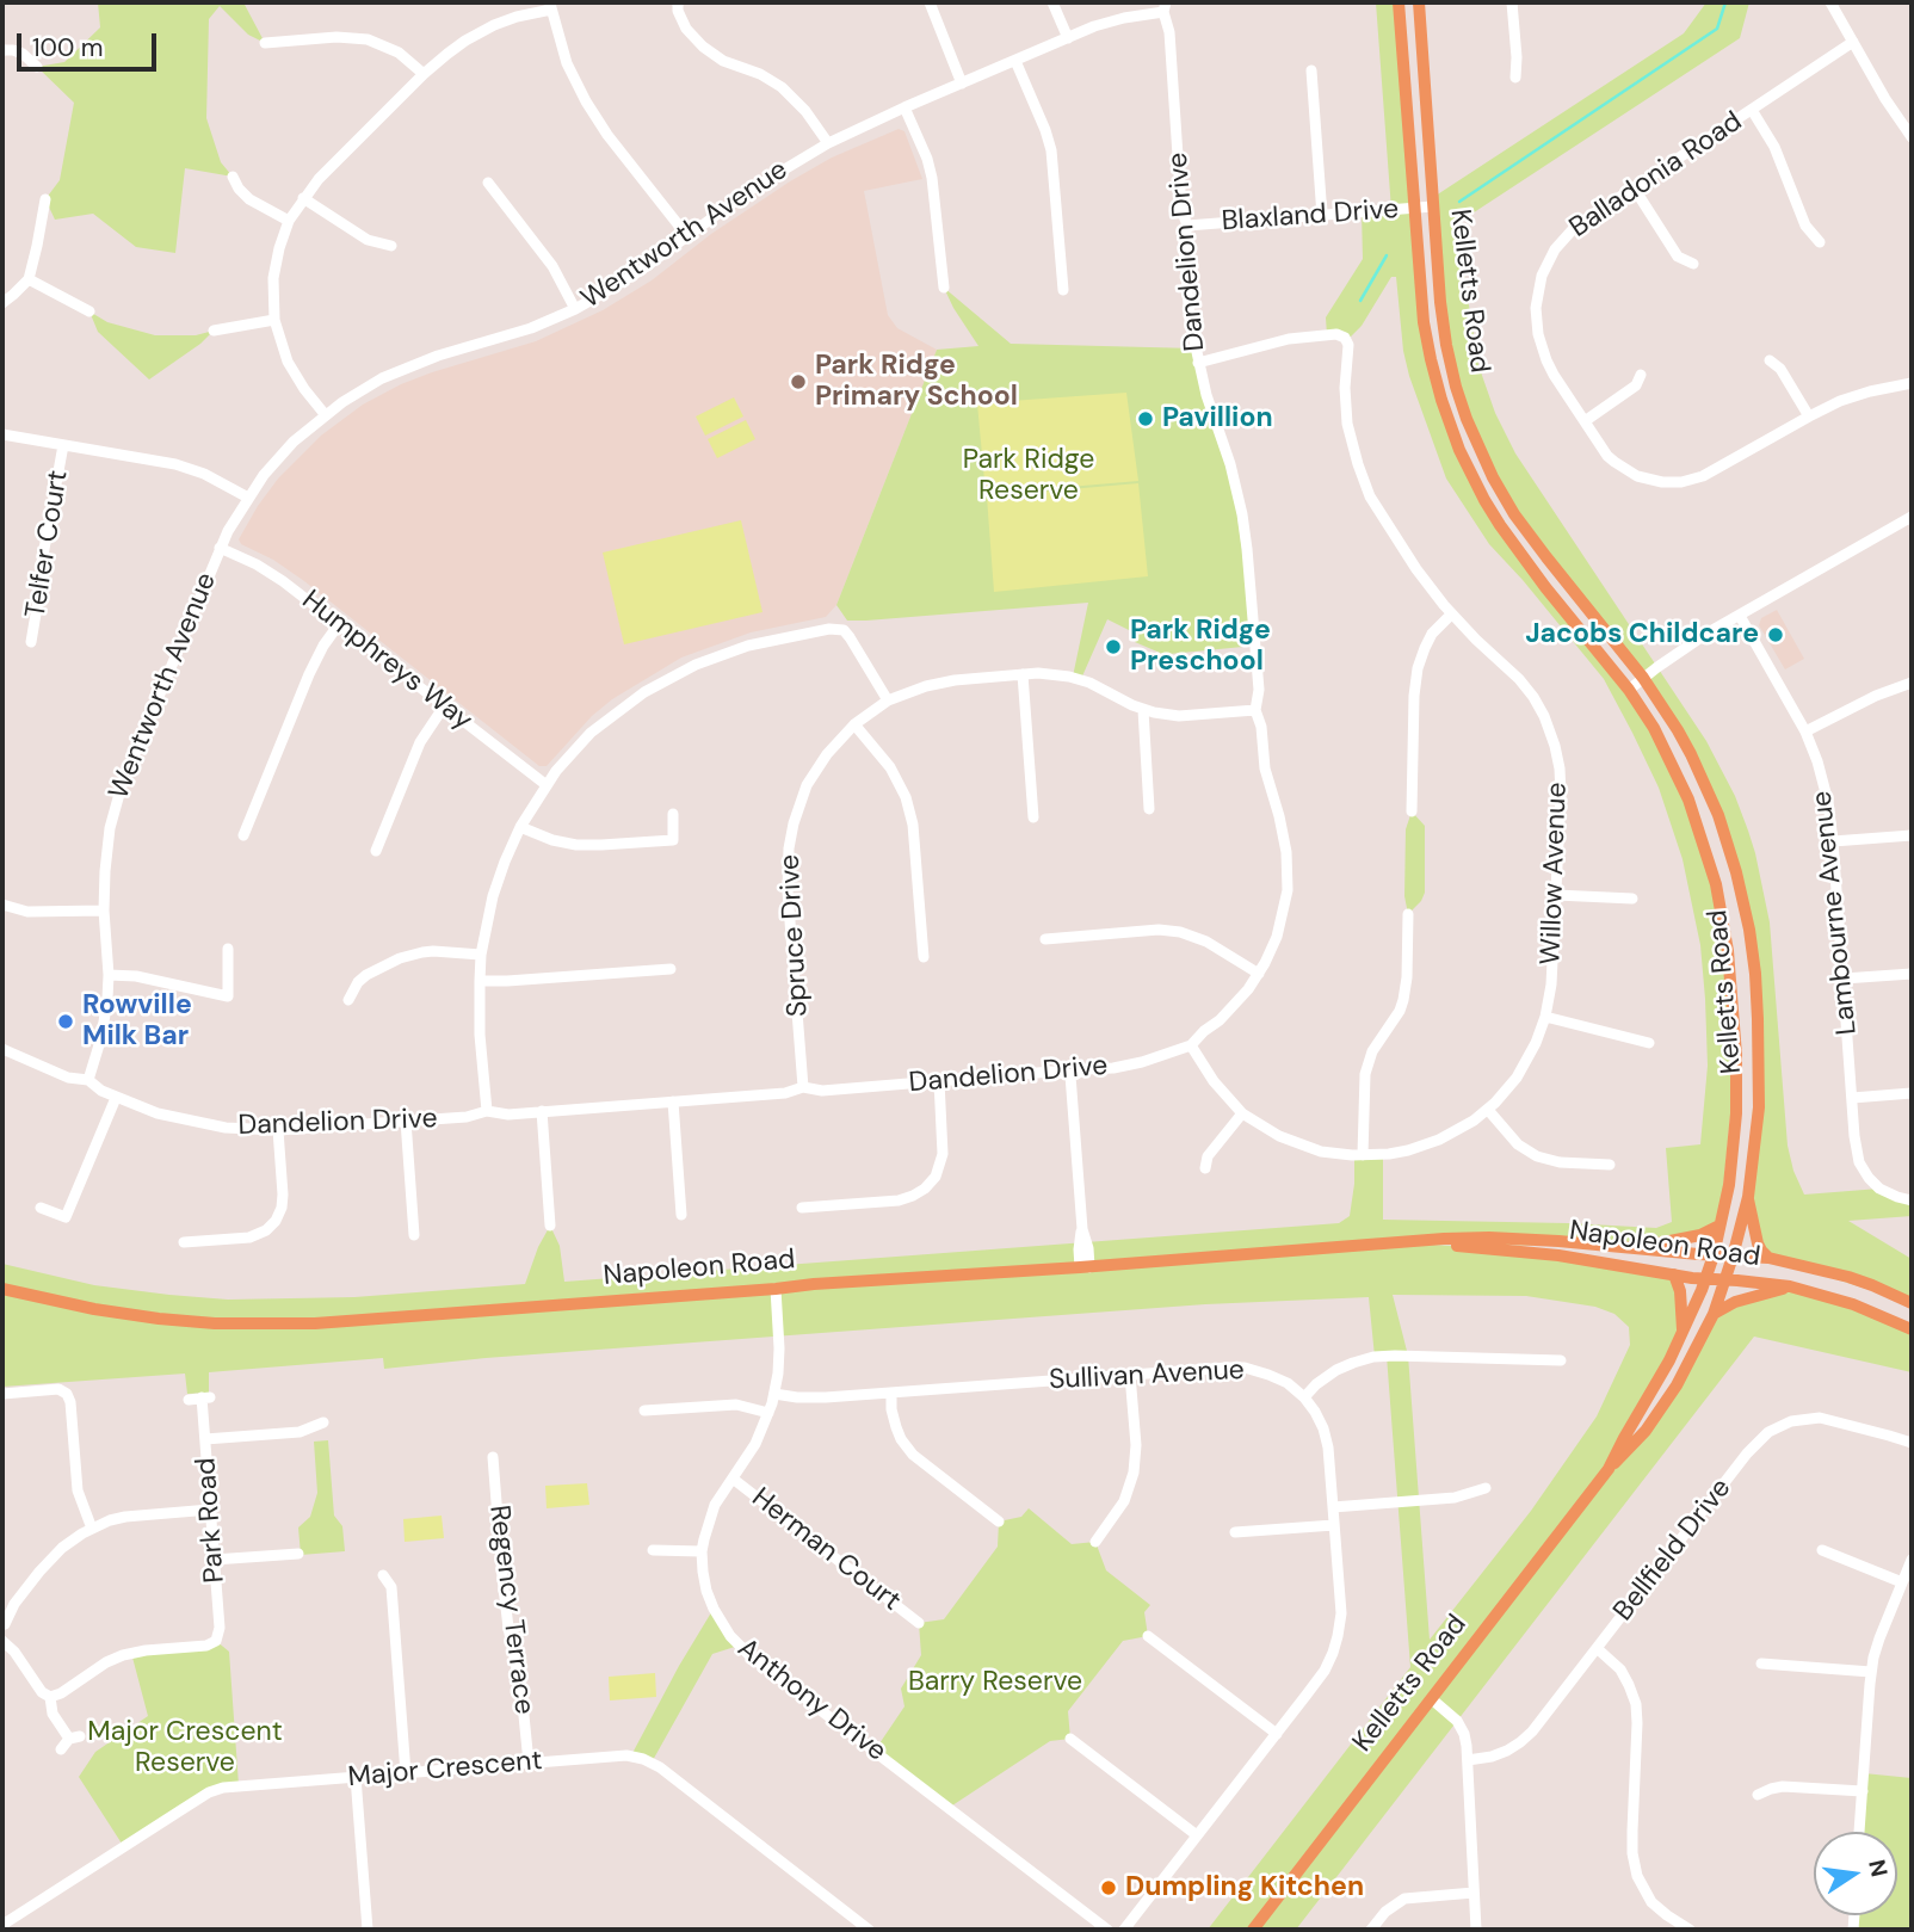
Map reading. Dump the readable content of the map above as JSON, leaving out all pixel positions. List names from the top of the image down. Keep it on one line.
{"streets":{"main road":["Kelletts Road","Napoleon Road"],"street":["Balladonia Road","Blaxland Drive","Wentworth Avenue","Dandelion Drive","Telfer Court","Humphreys Way","Willow Avenue","Lambourne Avenue","Spruce Drive","Sullivan Avenue","Park Road","Herman Court","Bellfield Drive","Regency Terrace","Anthony Drive","Major Crescent"]},"crossings":[["Blaxland Drive","Dandelion Drive"],["Blaxland Drive","Kelletts Road"],["Wentworth Avenue","Dandelion Drive"],["Wentworth Avenue","Humphreys Way"],["Dandelion Drive","Willow Avenue"],["Dandelion Drive","Spruce Drive"],["Kelletts Road","Napoleon Road"],["Napoleon Road","Anthony Drive"],["Sullivan Avenue","Anthony Drive"],["Herman Court","Anthony Drive"],["Regency Terrace","Major Crescent"]],"parks":["Park Ridge Reserve","Barry Reserve","Major Crescent Reserve"],"places":["Park Ridge Primary School","Pavillion","Jacobs Childcare","Park Ridge Preschool","Rowville Milk Bar","Dumpling Kitchen"],"scale_bar":"100 m","north":"right"}
